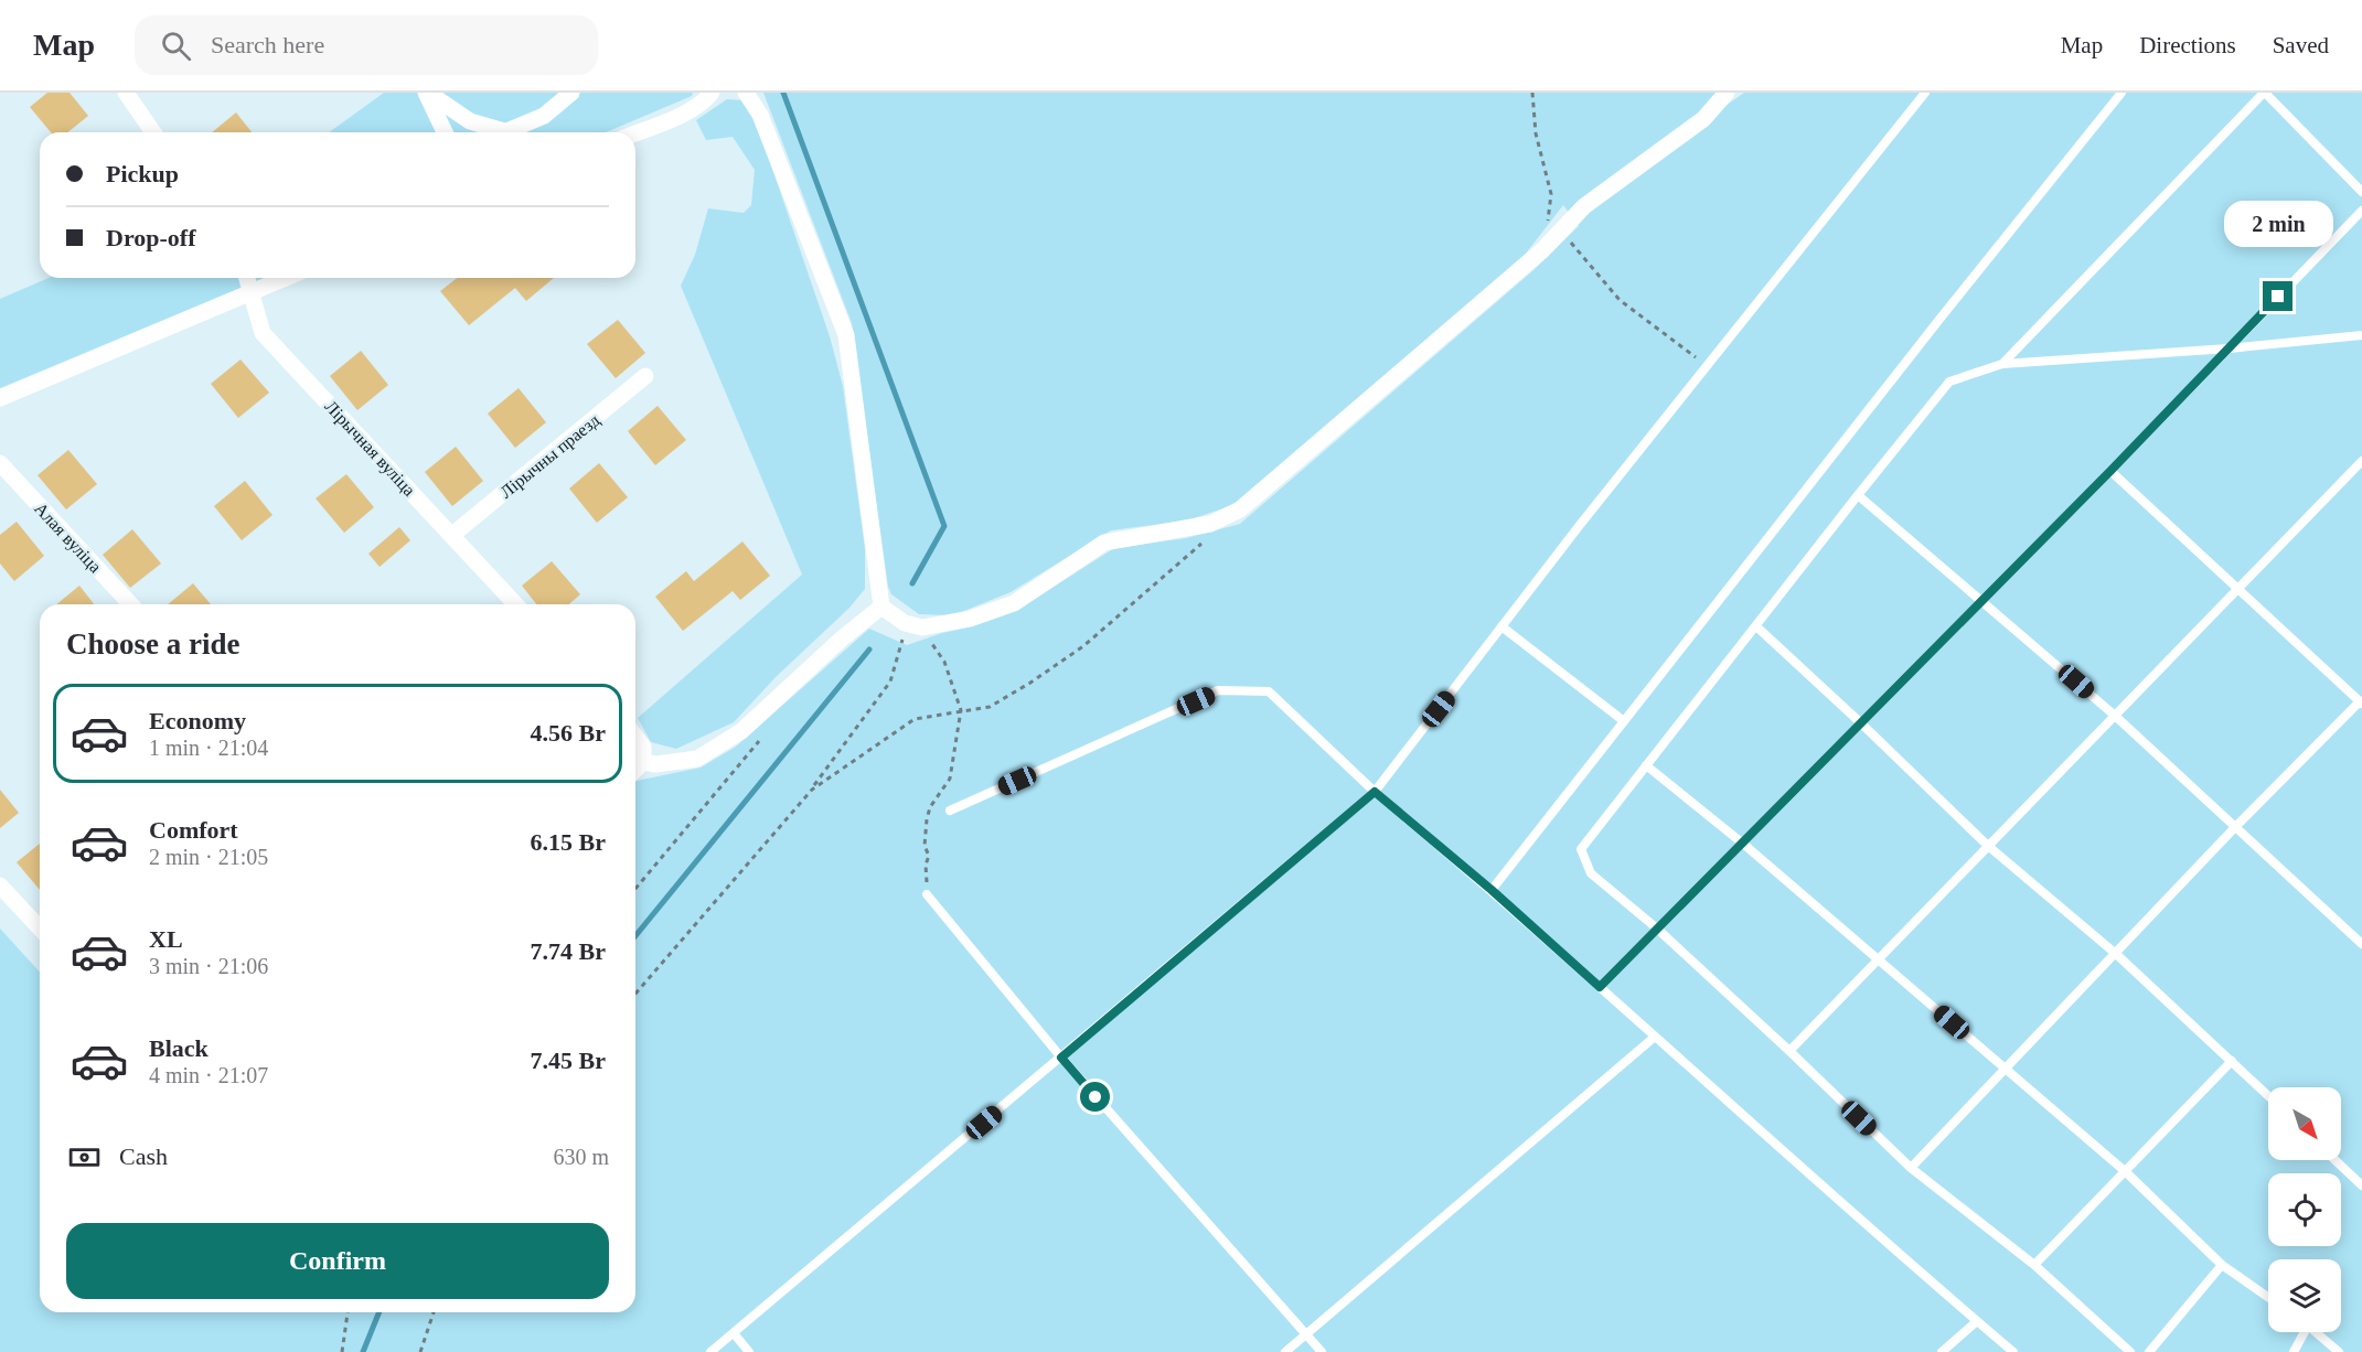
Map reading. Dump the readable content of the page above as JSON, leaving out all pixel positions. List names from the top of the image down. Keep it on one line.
{"streets":{"street":["Лірычная вуліца","Лірычны праезд","Алая вуліца"]},"crossings":[["Лірычная вуліца","Лірычны праезд"]],"north":"bottom right","page":{"header":"Map","search":"Search here","nav":["Map","Directions","Saved"],"banner":["Pickup","Drop-off"],"bubble":"2 min","heading":"Choose a ride","list":[{"name":"Economy","note":"1 min · 21:04","value":"4.56 Br"},{"name":"Comfort","note":"2 min · 21:05","value":"6.15 Br"},{"name":"XL","note":"3 min · 21:06","value":"7.74 Br"},{"name":"Black","note":"4 min · 21:07","value":"7.45 Br"}],"pay":["Cash","630 m"],"buttons":"Confirm"}}
